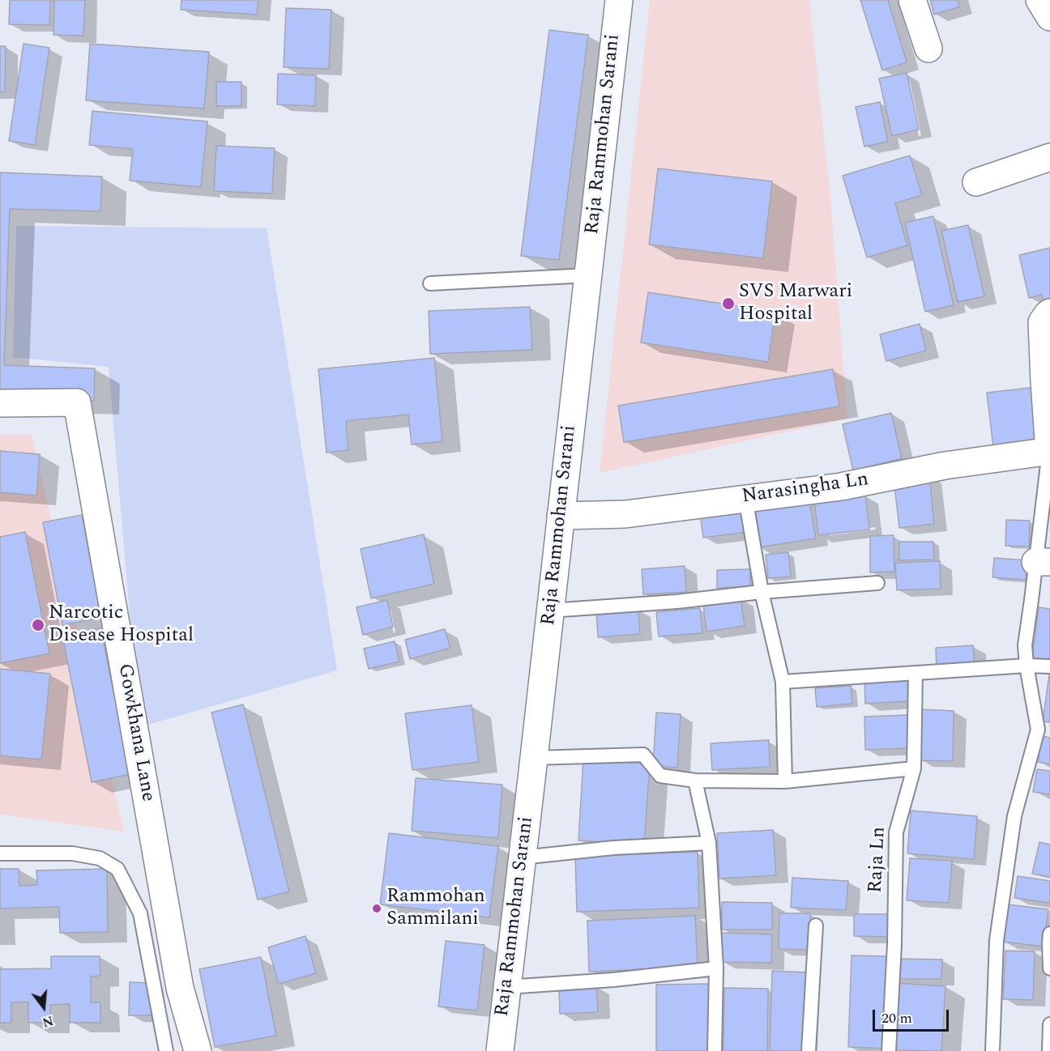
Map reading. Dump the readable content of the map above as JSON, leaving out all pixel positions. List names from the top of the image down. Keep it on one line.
{"streets":{"street":["Raja Rammohan Sarani","Narasingha Ln","Gowkhana Lane"],"lane":["Raja Ln"]},"crossings":[["Raja Rammohan Sarani","Narasingha Ln"]],"places":["SVS Marwari Hospital","Narcotic Disease Hospital","Rammohan Sammilani"],"scale_bar":"20 m","north":"bottom"}
